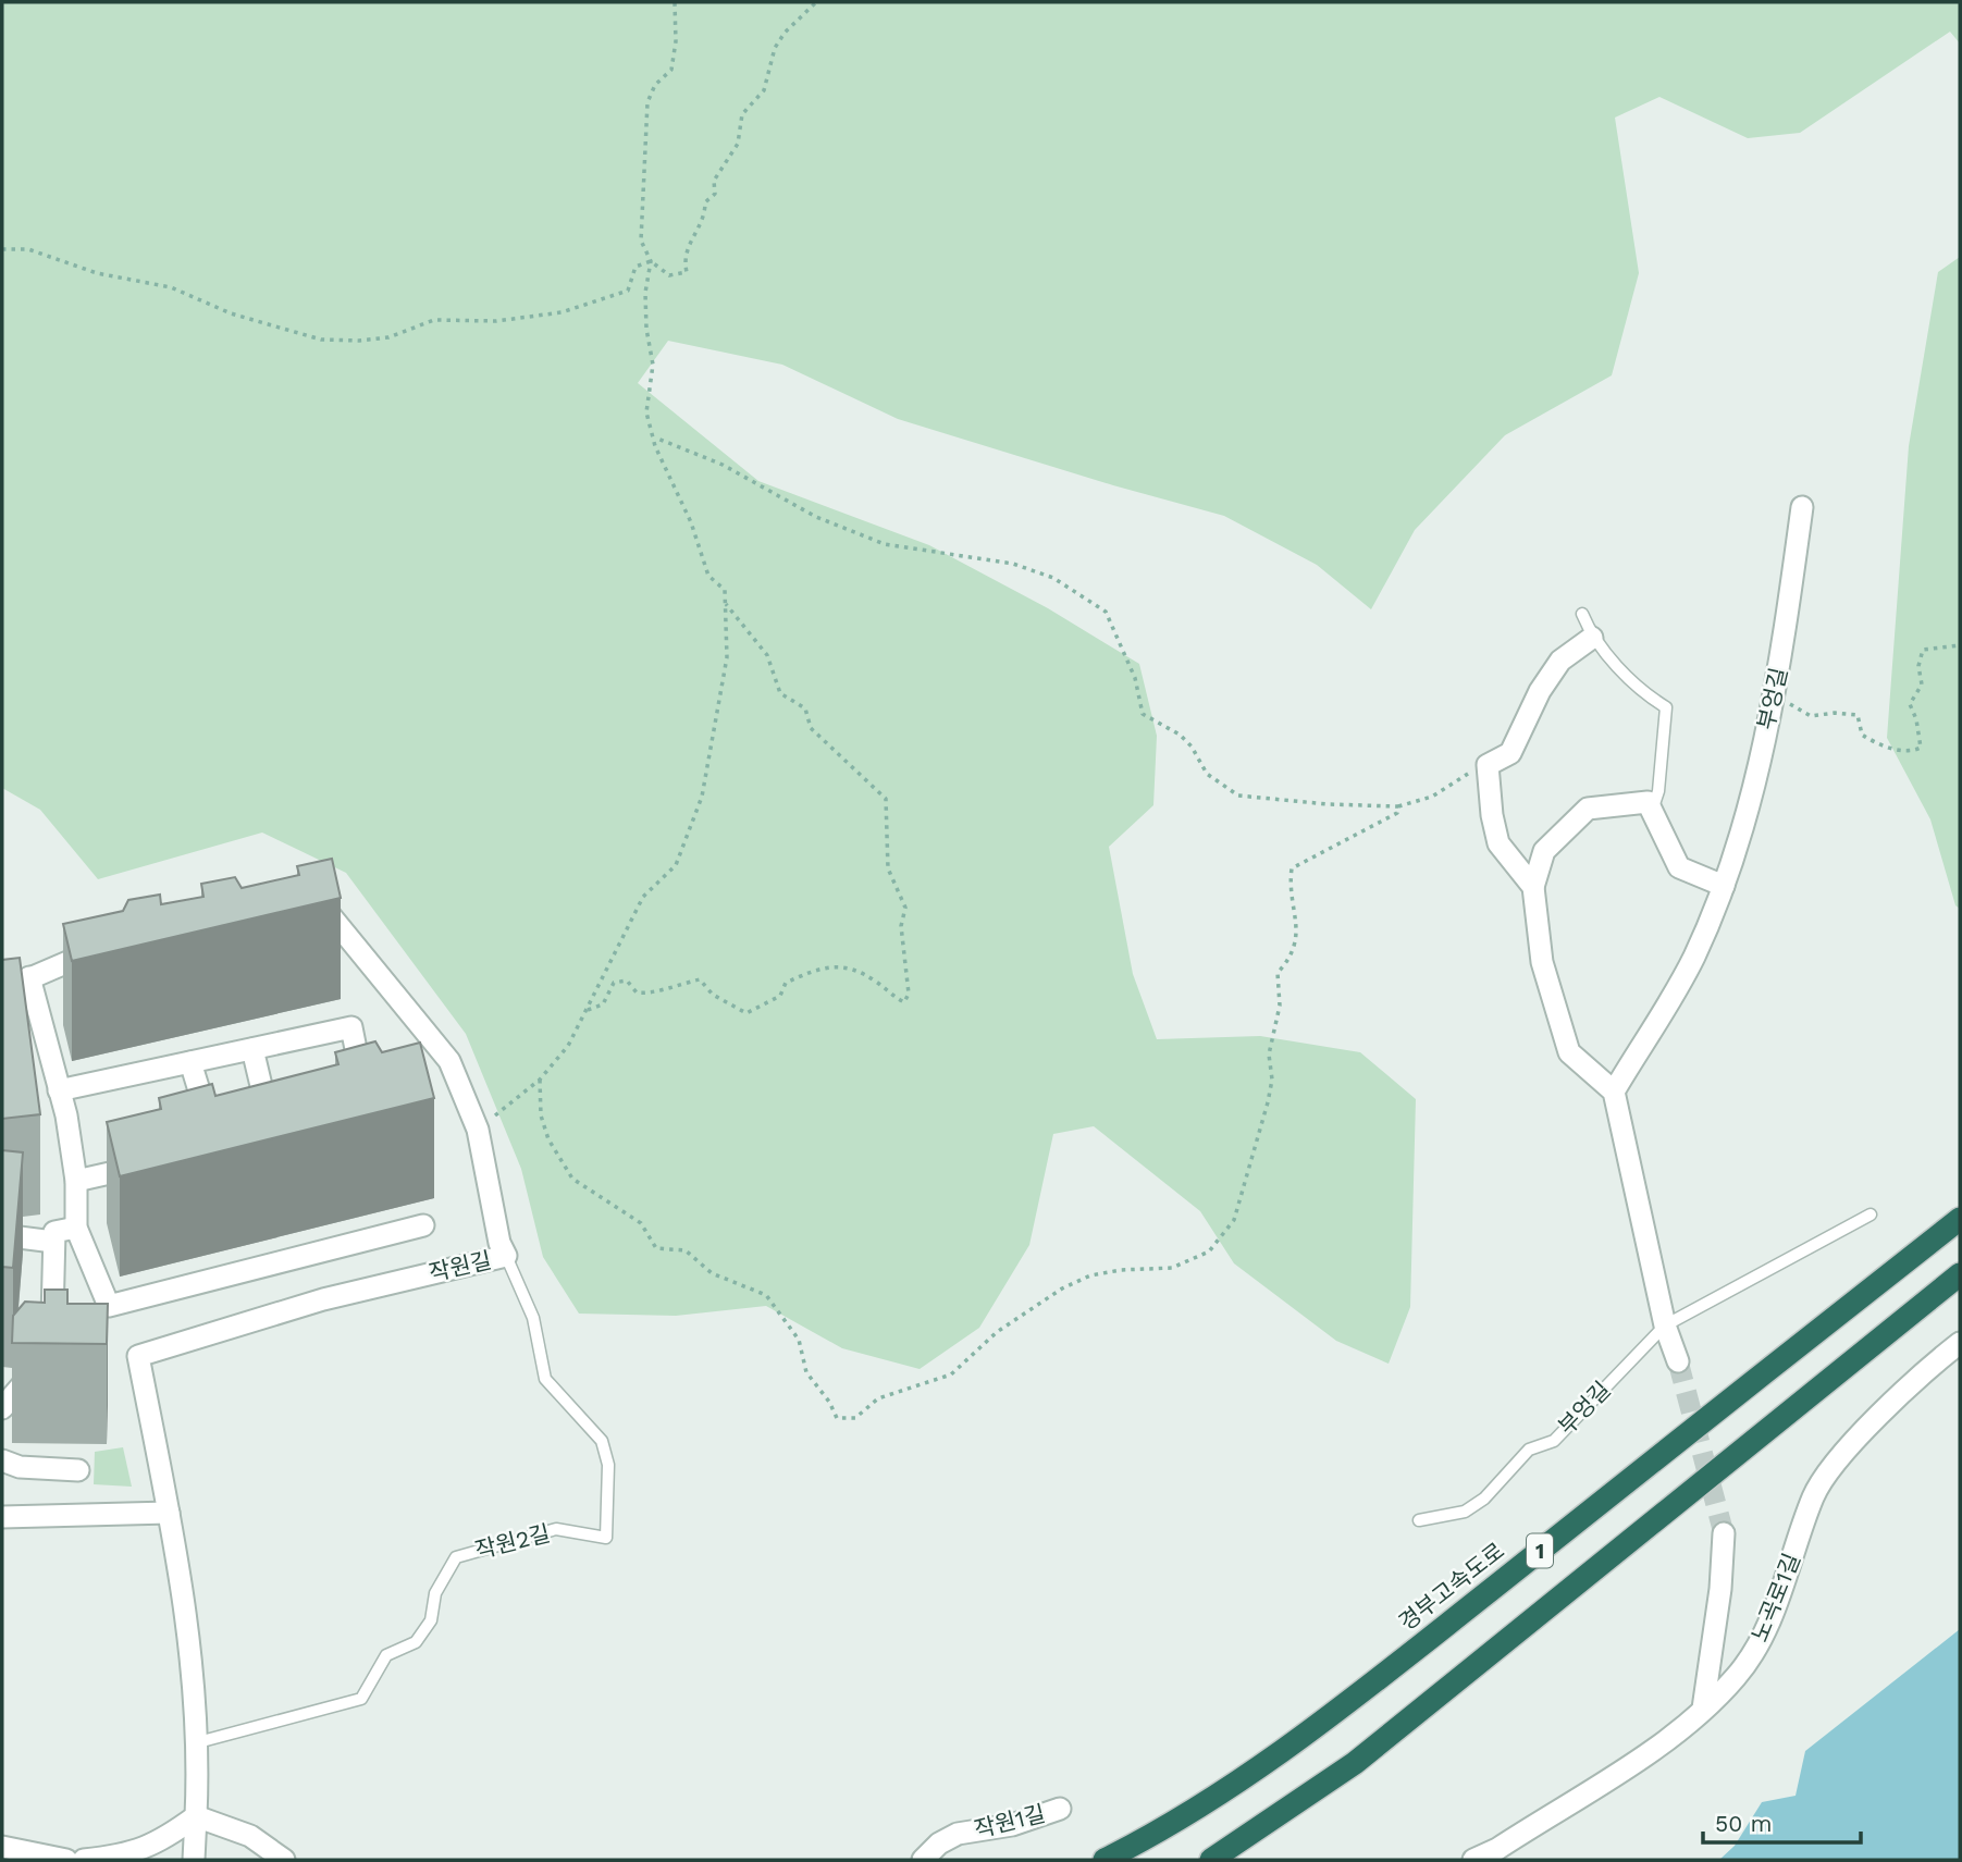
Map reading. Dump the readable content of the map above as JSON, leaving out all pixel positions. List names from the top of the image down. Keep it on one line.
{"streets":{"highway":["1","경부고속도로"],"street":["부엉길","작원길","노곡로1길","작원1길"],"lane":["작원2길"]},"crossings":[["작원길","작원2길"]],"scale_bar":"50 m"}
